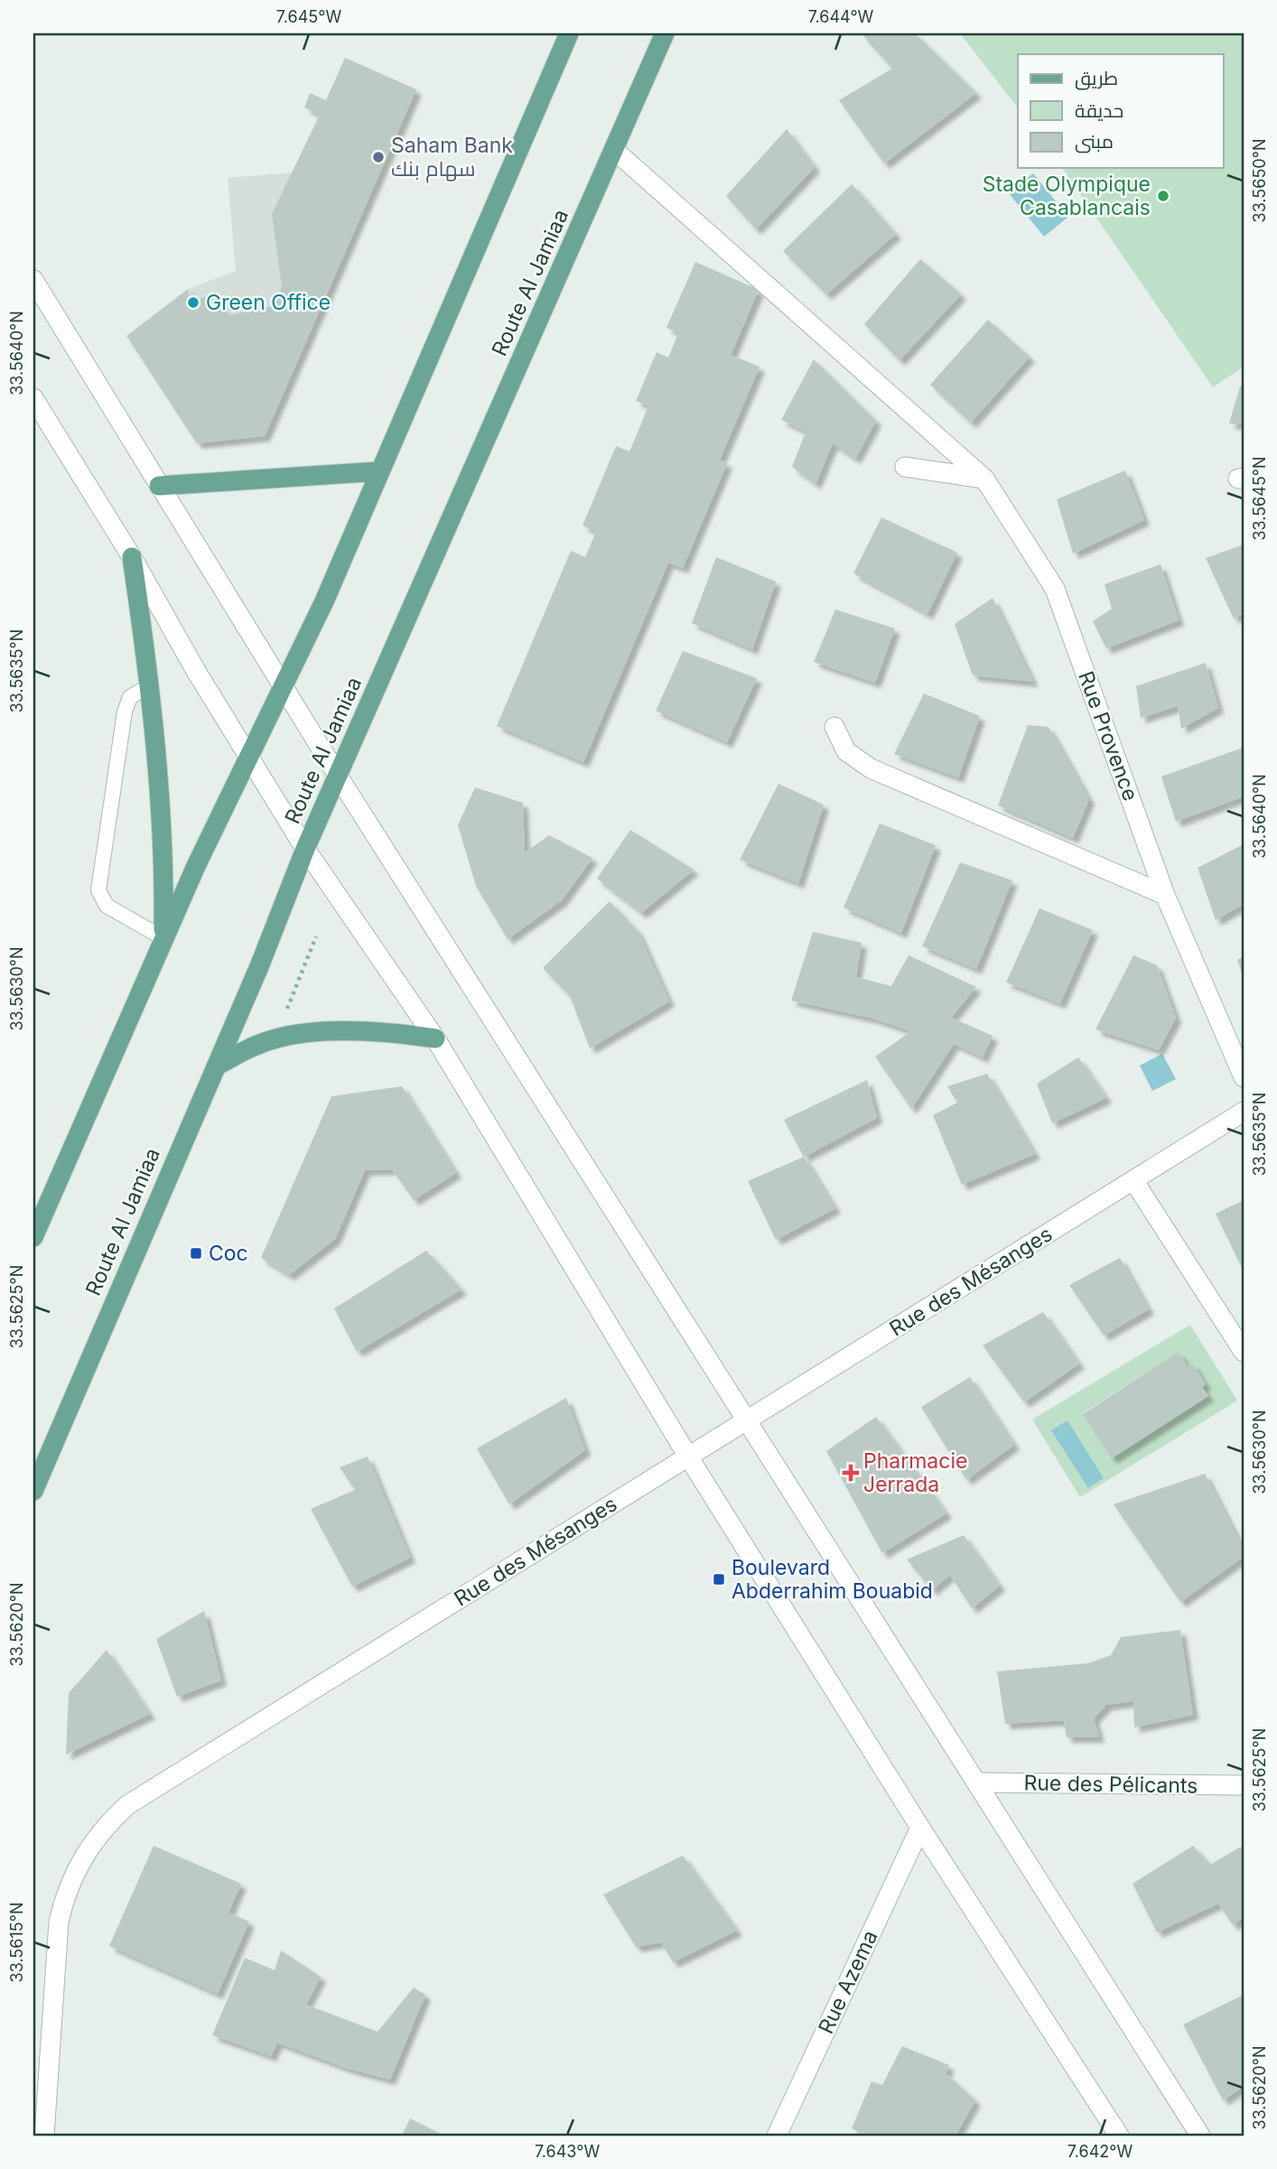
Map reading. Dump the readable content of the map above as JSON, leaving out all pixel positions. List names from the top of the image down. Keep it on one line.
{"streets":{"main road":["Route Al Jamiaa"],"street":["Rue Provence","Rue des Mésanges","Rue des Pélicants","Rue Azema"]},"crossings":[["Route Al Jamiaa","Rue Provence"]],"places":{"other":["Saham Bank سهام بنك","Stade Olympique Casablancais","Green Office"],"transit":["Coc","Boulevard Abderrahim Bouabid"],"health":["Pharmacie Jerrada"]},"legend":["طريق","حديقة","مبنى"],"coordinates":["7.645°W","7.644°W","33.5650°N","33.5640°N","33.5645°N","33.5635°N","33.5630°N","33.5625°N","33.5620°N","33.5615°N","7.643°W","7.642°W"]}
